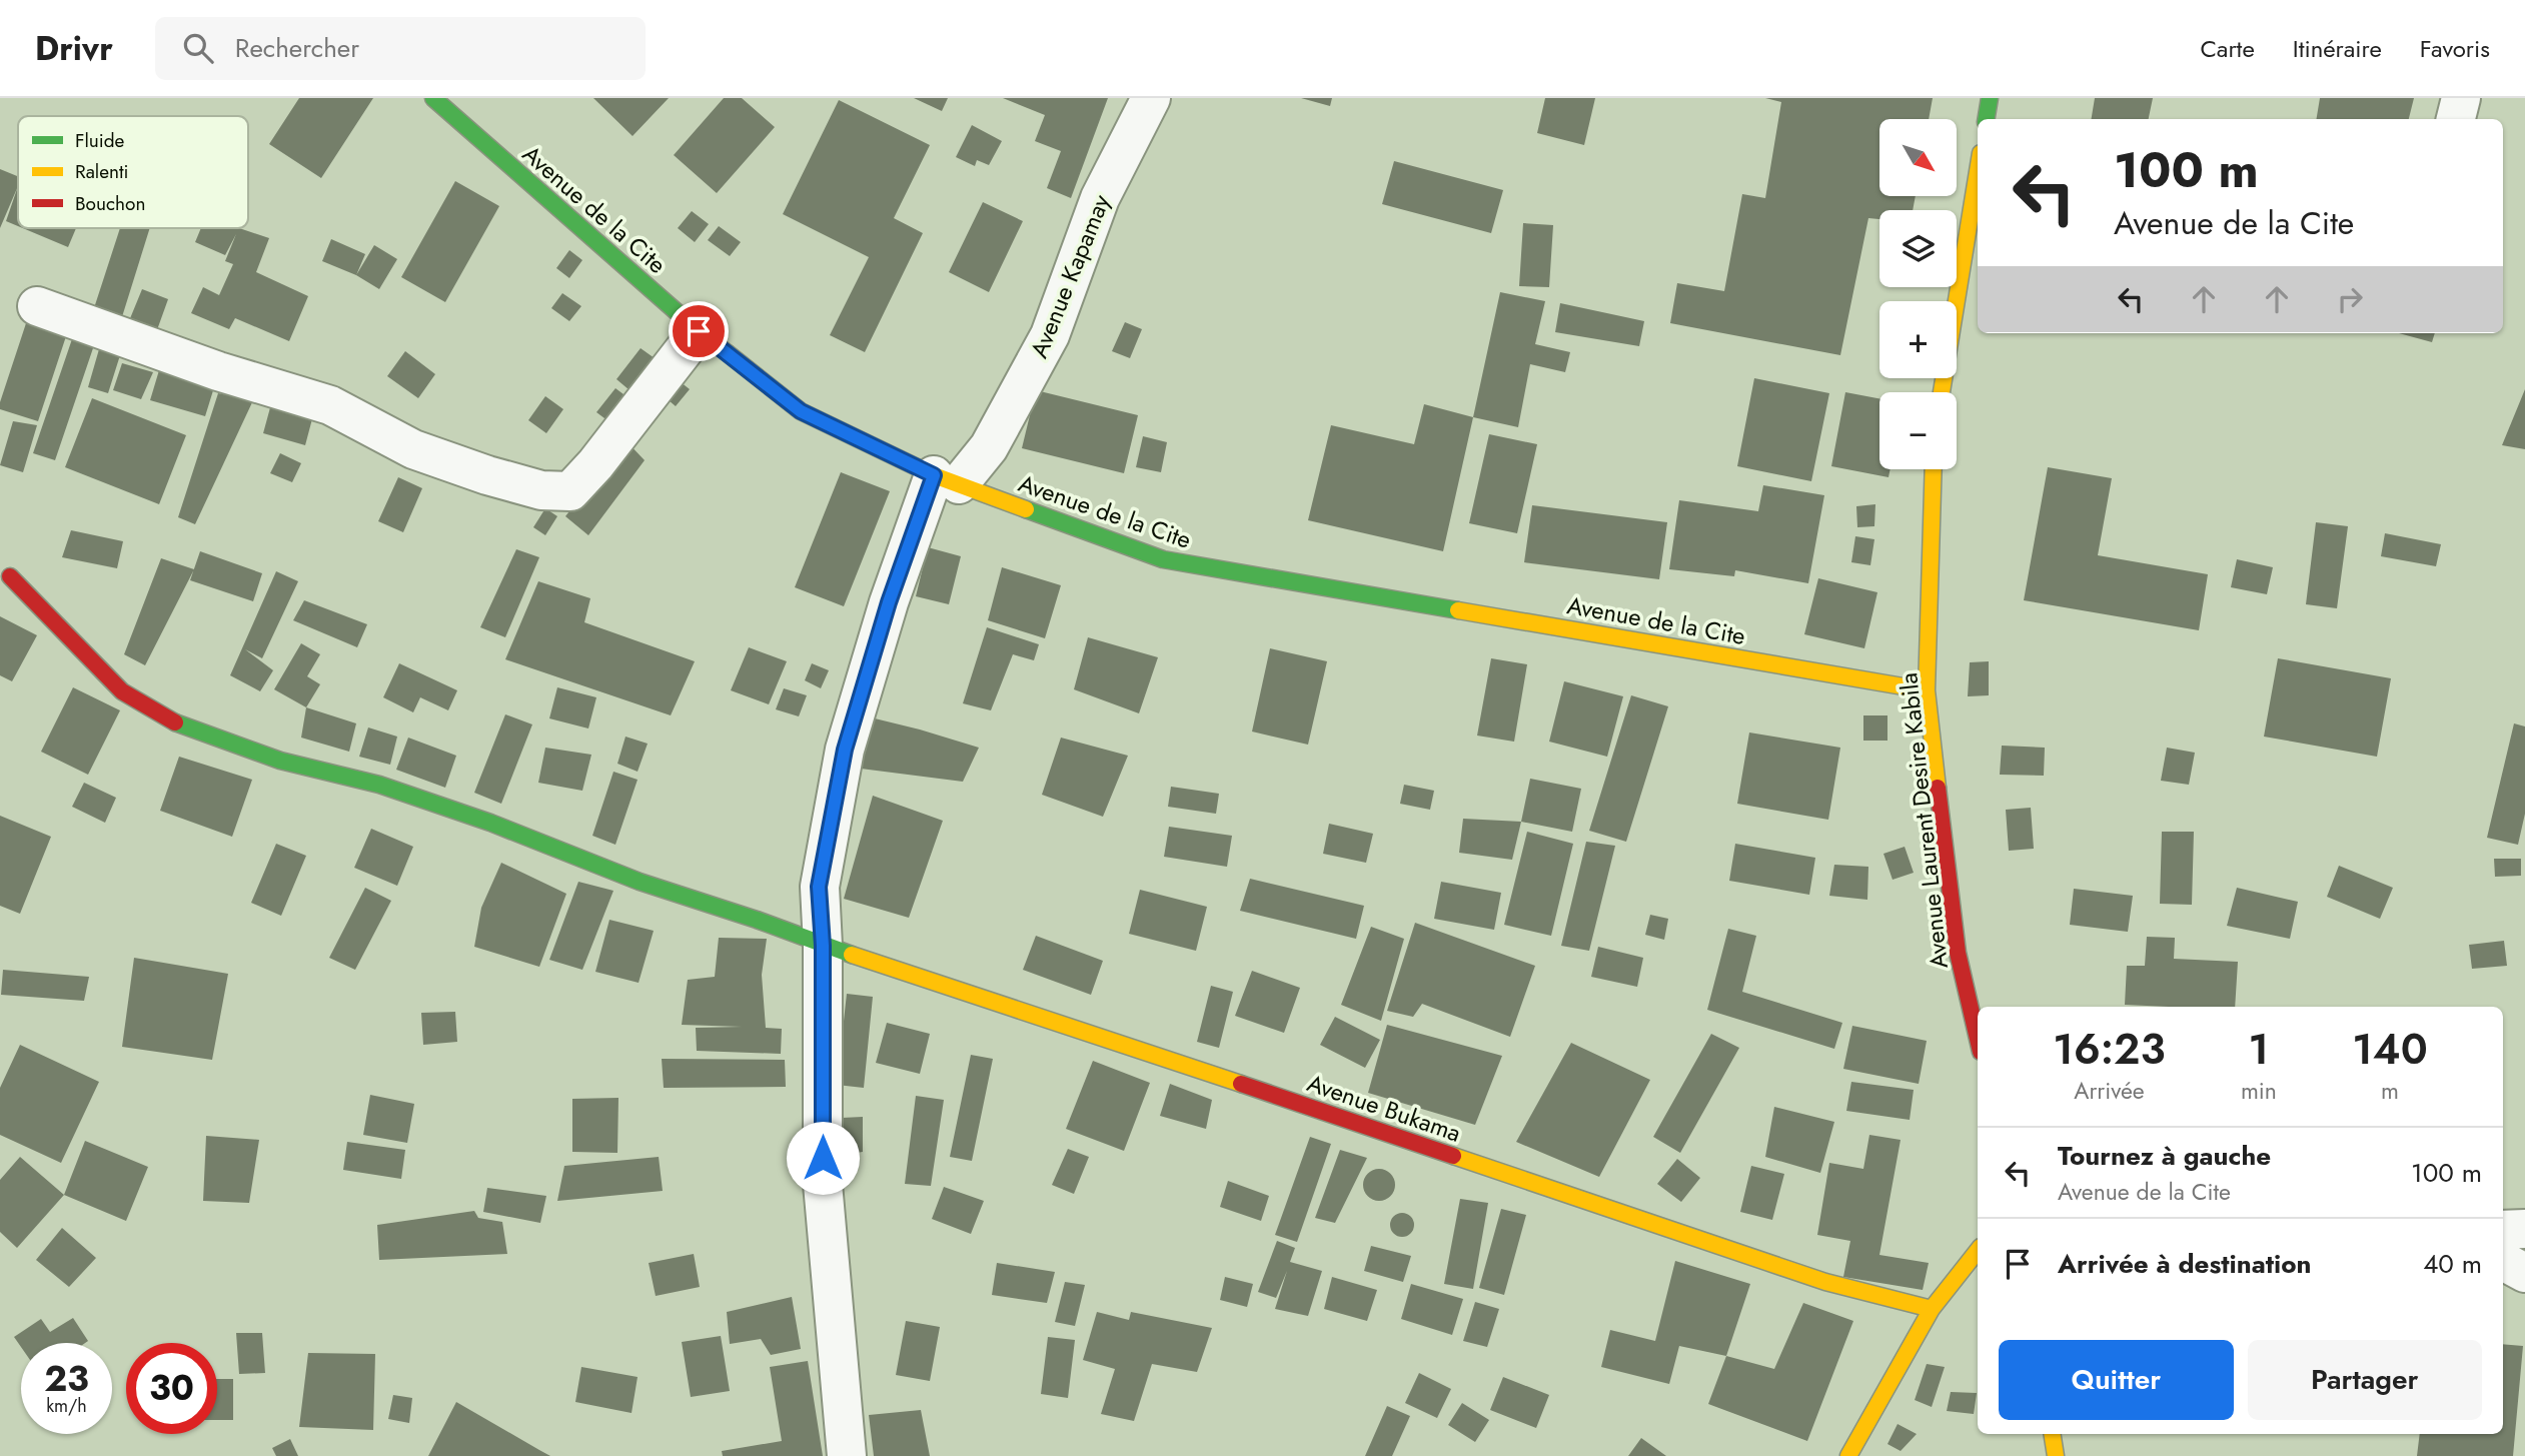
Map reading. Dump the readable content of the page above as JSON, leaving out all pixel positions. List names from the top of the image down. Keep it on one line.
{"streets":{"street":["Avenue de la Cite","Avenue Kapamay","Avenue Laurent Desire Kabila","Avenue Bukama"]},"crossings":[["Avenue de la Cite","Avenue Kapamay"],["Avenue de la Cite","Avenue Laurent Desire Kabila"],["Avenue Kapamay","Avenue Bukama"]],"legend":["Fluide","Ralenti","Bouchon"],"north":"bottom right","page":{"header":"Drivr","search":"Rechercher","nav":["Carte","Itinéraire","Favoris"],"map_buttons":["+","−"],"turn":["100 m","Avenue de la Cite"],"eta":["16:23","Arrivée","1","min","140","m"],"list":[{"name":"Tournez à gauche","note":"Avenue de la Cite","value":"100 m"},{"name":"Arrivée à destination","value":"40 m"}],"buttons":["Quitter","Partager"],"speed":"23 km/h","limit":"30"}}
